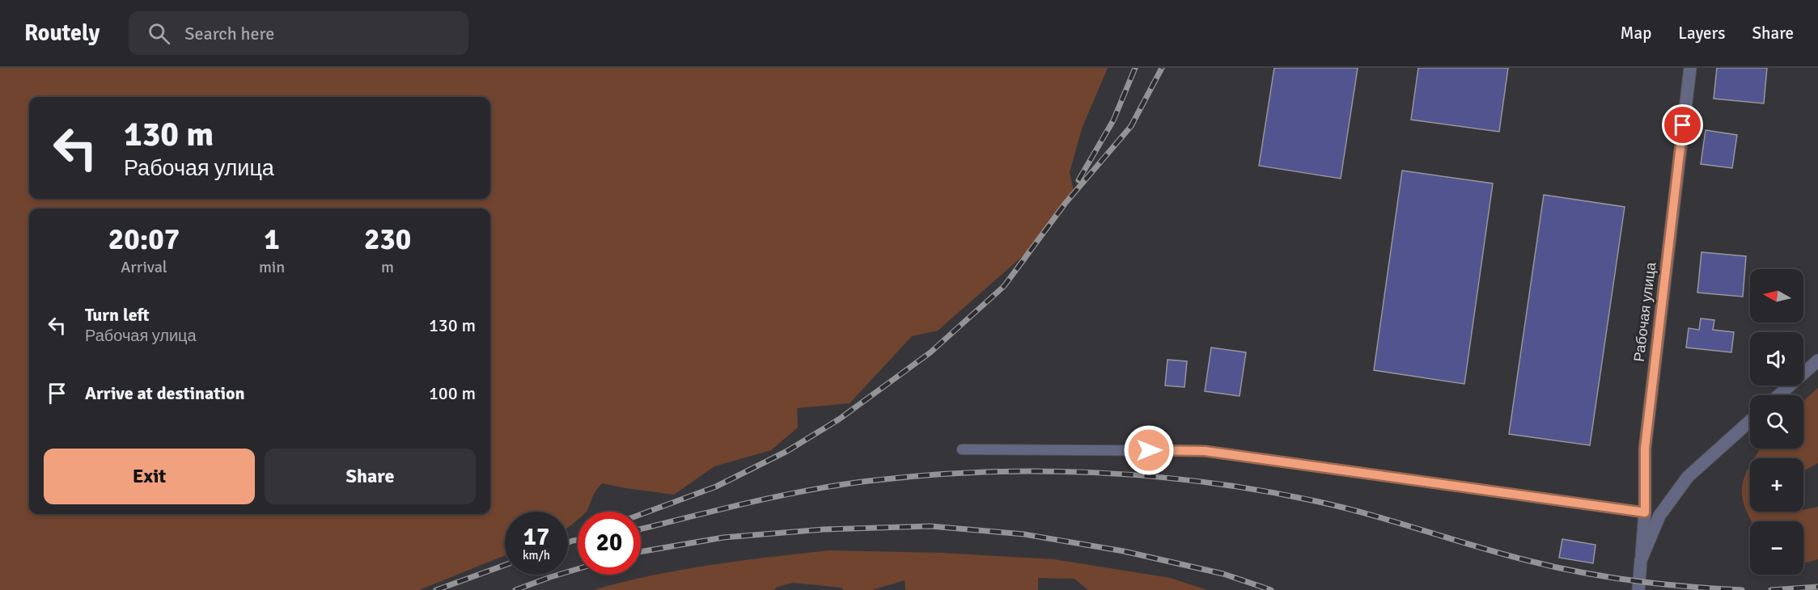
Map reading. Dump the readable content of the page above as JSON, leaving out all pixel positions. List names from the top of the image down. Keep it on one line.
{"streets":{"street":["Рабочая улица"]},"north":"left","page":{"header":"Routely","search":"Search here","nav":["Map","Layers","Share"],"turn":["130 m","Рабочая улица"],"eta":["20:07","Arrival","1","min","230","m"],"map_buttons":["+","−"],"list":[{"name":"Turn left","note":"Рабочая улица","value":"130 m"},{"name":"Arrive at destination","value":"100 m"}],"buttons":["Exit","Share"],"speed":"17 km/h","limit":"20"}}
